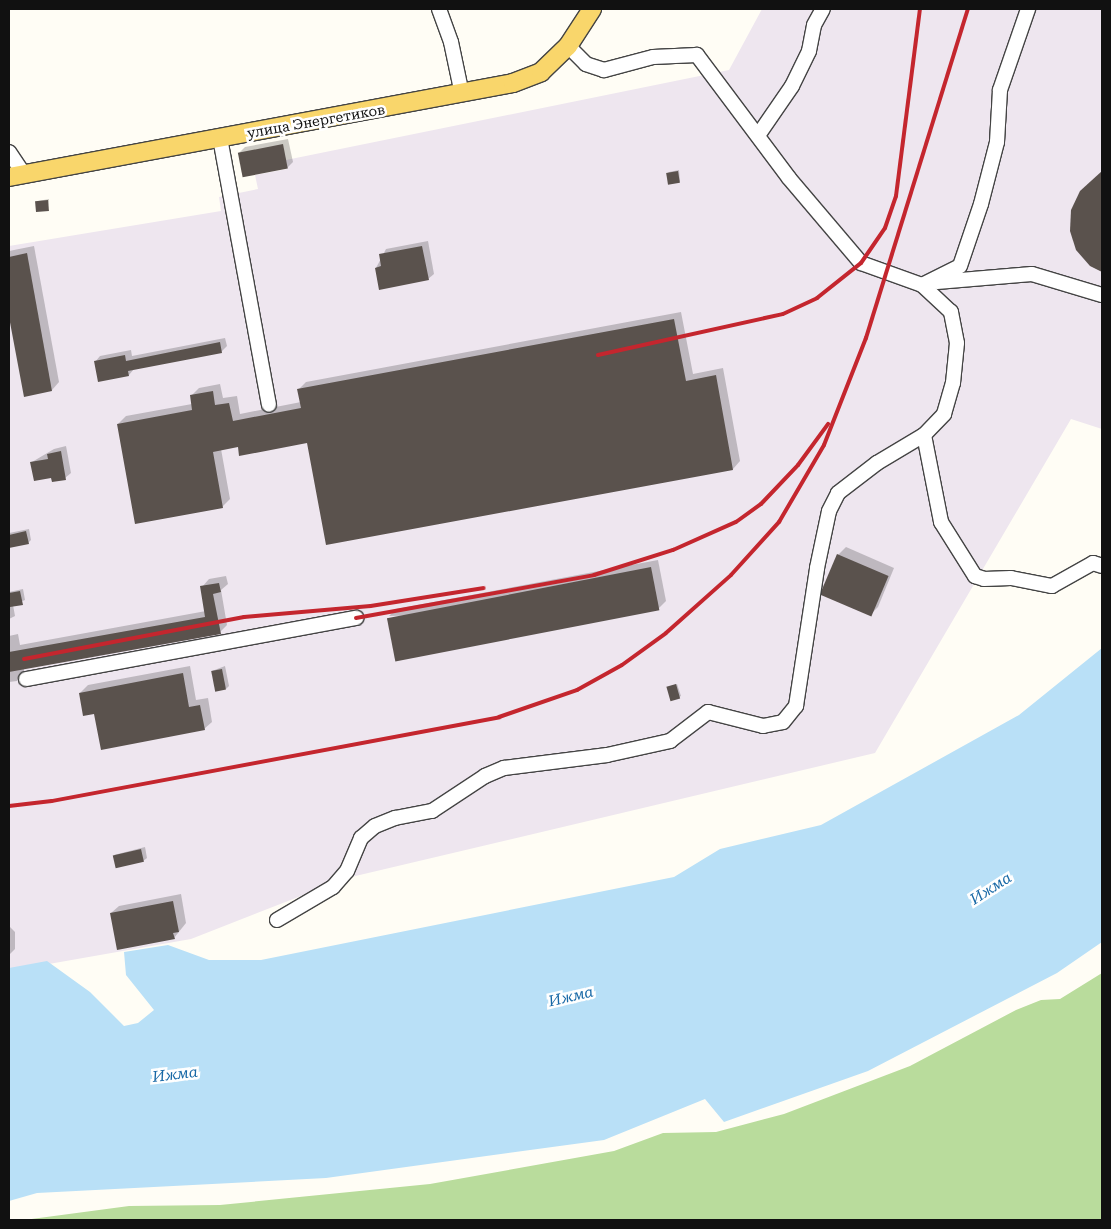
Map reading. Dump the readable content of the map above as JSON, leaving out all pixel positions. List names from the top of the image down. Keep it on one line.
{"streets":{"main road":["улица Энергетиков"]},"water":["Ижма"]}
